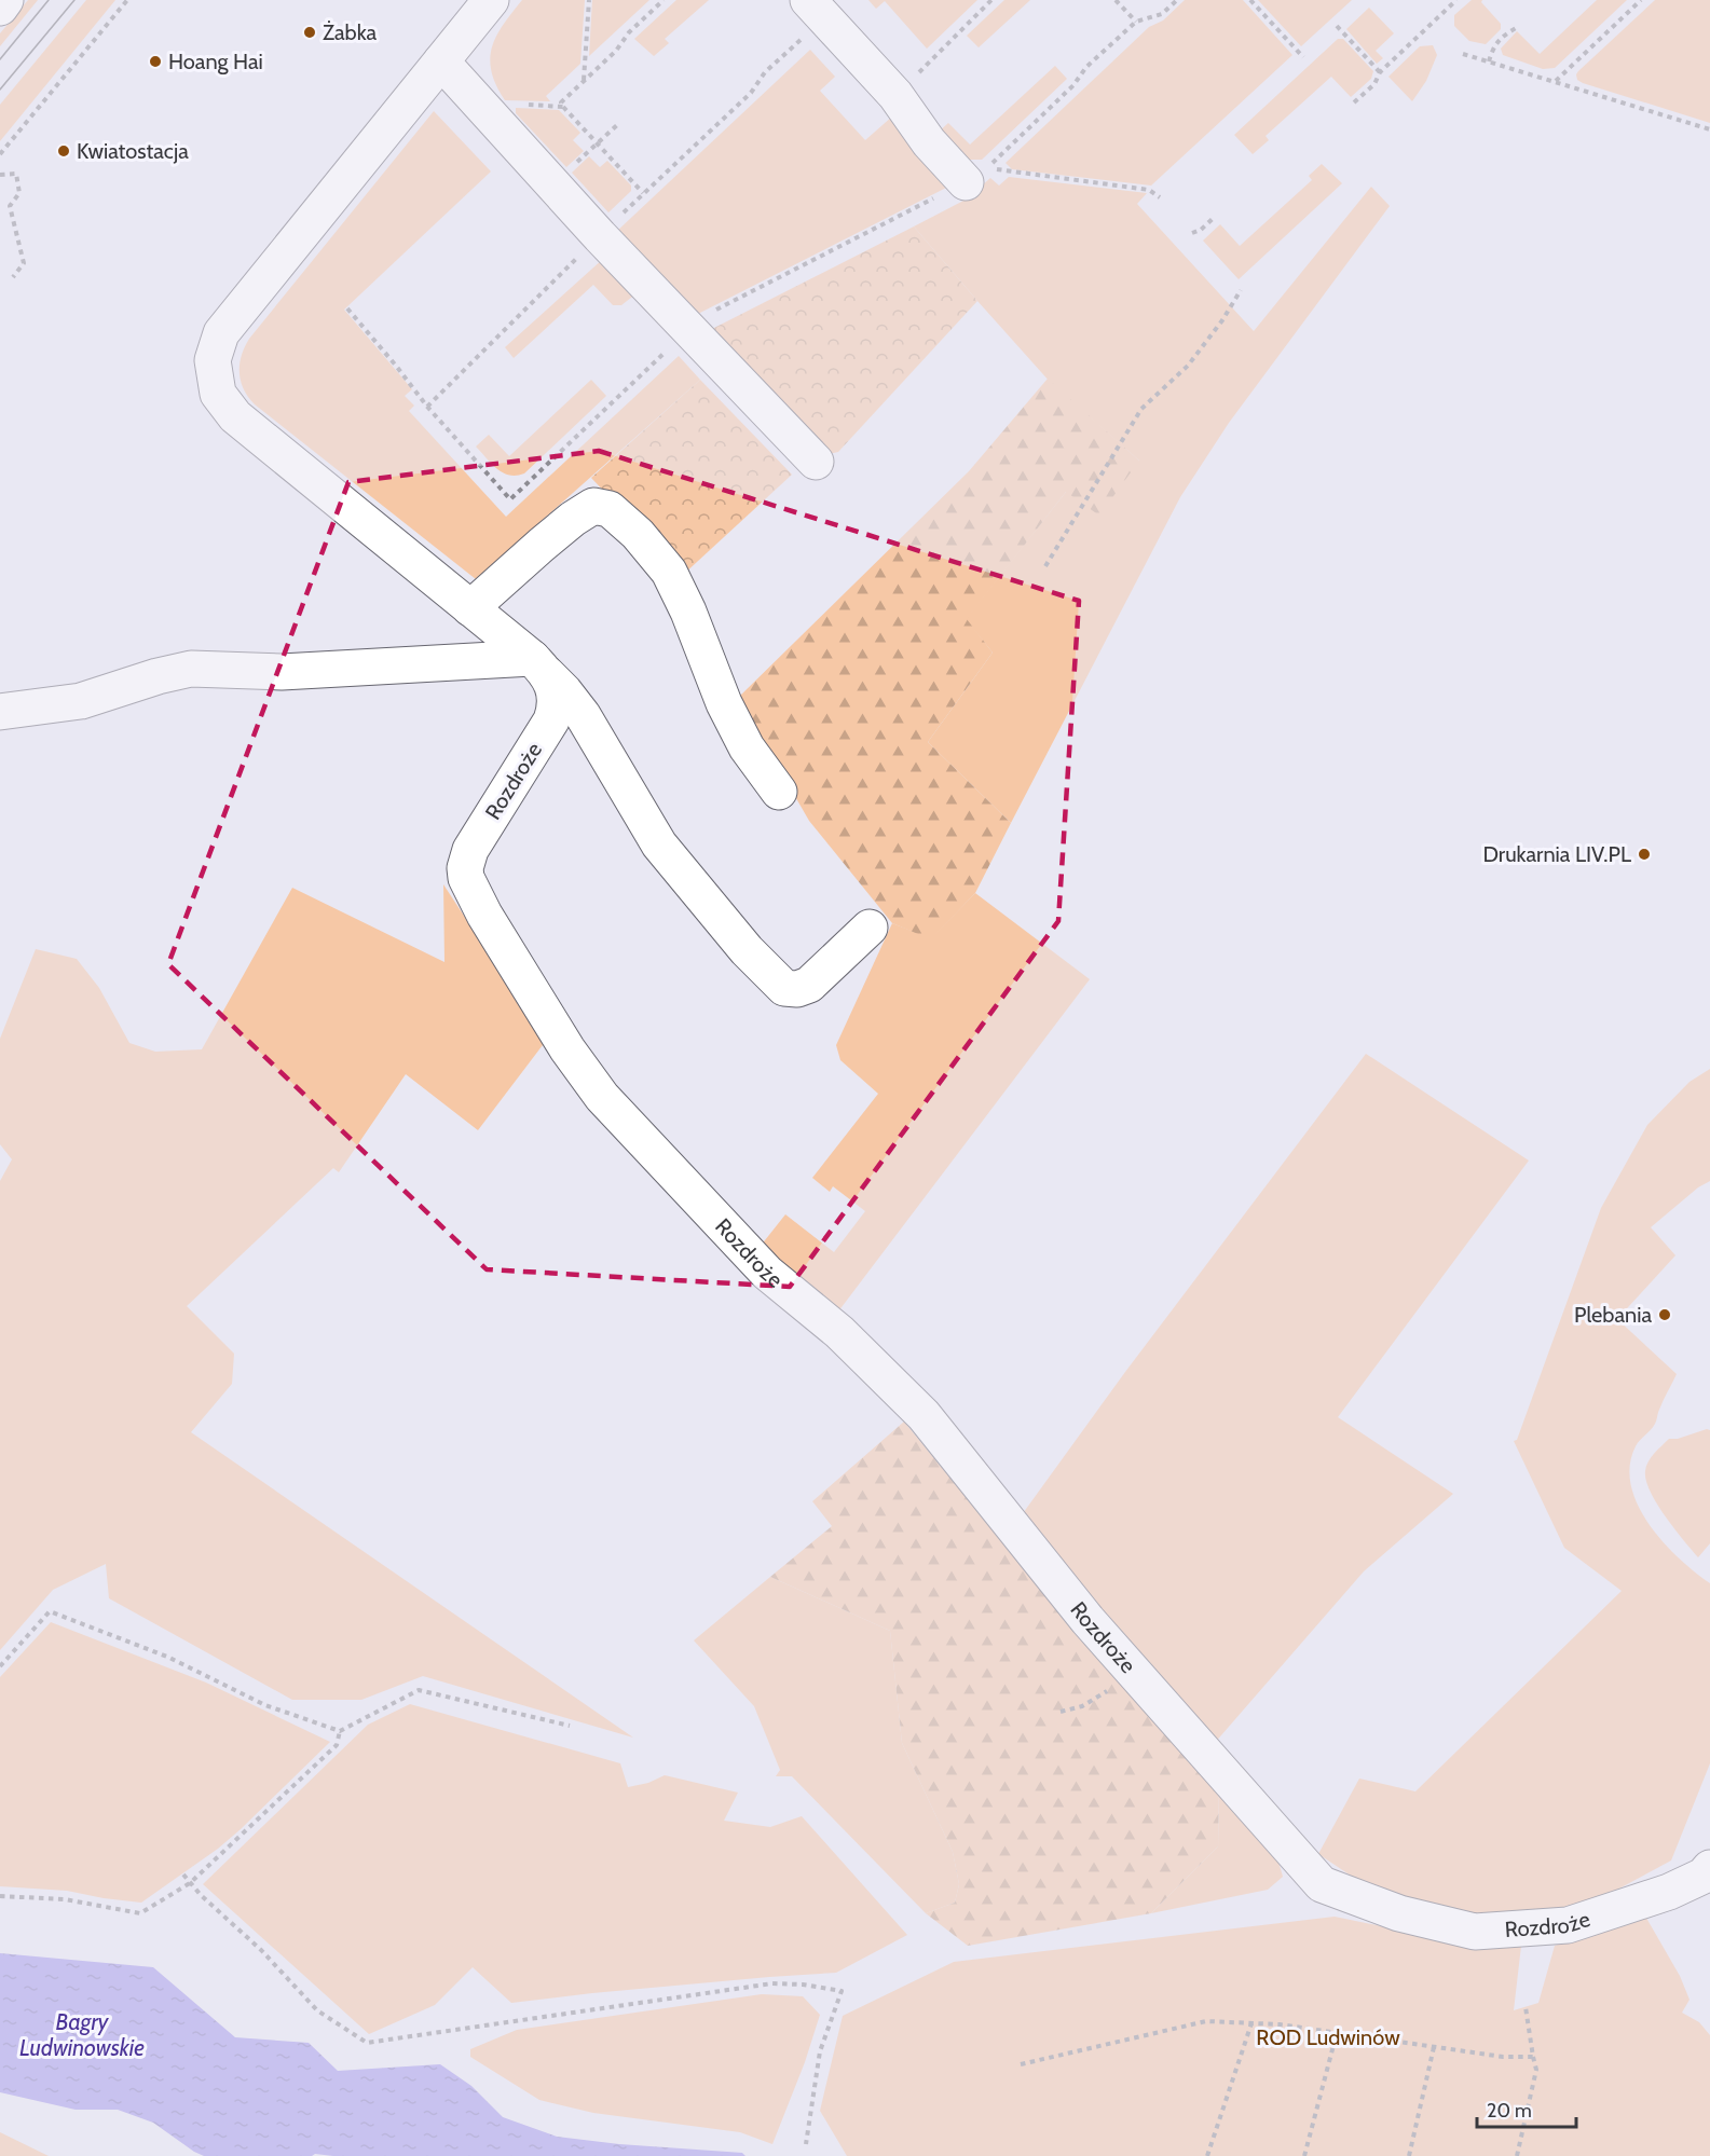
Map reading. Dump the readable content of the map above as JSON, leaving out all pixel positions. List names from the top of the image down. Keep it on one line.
{"streets":{"street":["Rozdroże"]},"water":["Bagry Ludwinowskie"],"parks":["ROD Ludwinów"],"places":["Żabka","Hoang Hai","Kwiatostacja","Drukarnia LIV.PL","Plebania"],"scale_bar":"20 m"}
